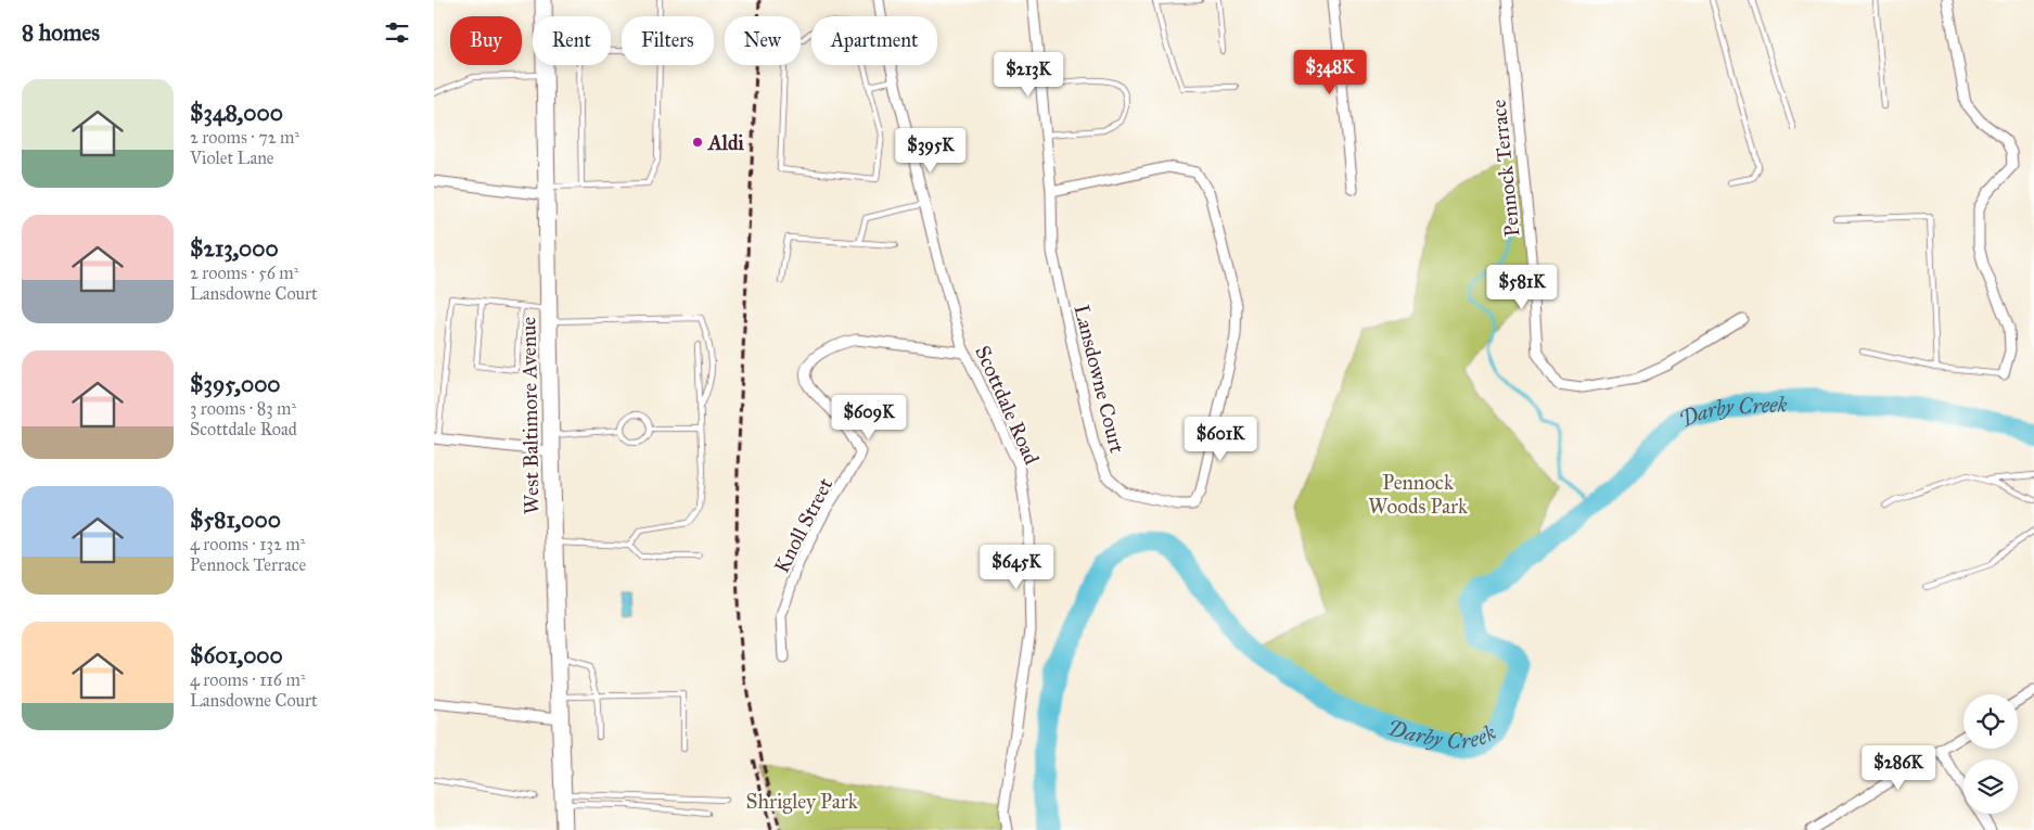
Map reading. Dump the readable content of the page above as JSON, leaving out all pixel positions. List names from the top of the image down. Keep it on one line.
{"streets":{"main road":["West Baltimore Avenue"],"street":["Pennock Terrace","Lansdowne Court","Scottdale Road","Knoll Street"]},"crossings":[["Scottdale Road","Knoll Street"]],"water":["Darby Creek"],"parks":["Pennock Woods Park","Shrigley Park"],"places":["Aldi"],"page":{"heading":"8 homes","chip":["Buy","Rent","Filters","New","Apartment"],"price":["$348K","$213K","$395K","$581K","$609K","$601K","$645K","$286K"],"list":[{"name":"$348,000","note":"2 rooms · 72 m² · Violet Lane"},{"name":"$213,000","note":"2 rooms · 56 m² · Lansdowne Court"},{"name":"$395,000","note":"3 rooms · 83 m² · Scottdale Road"},{"name":"$581,000","note":"4 rooms · 132 m² · Pennock Terrace"},{"name":"$601,000","note":"4 rooms · 116 m² · Lansdowne Court"}]}}
